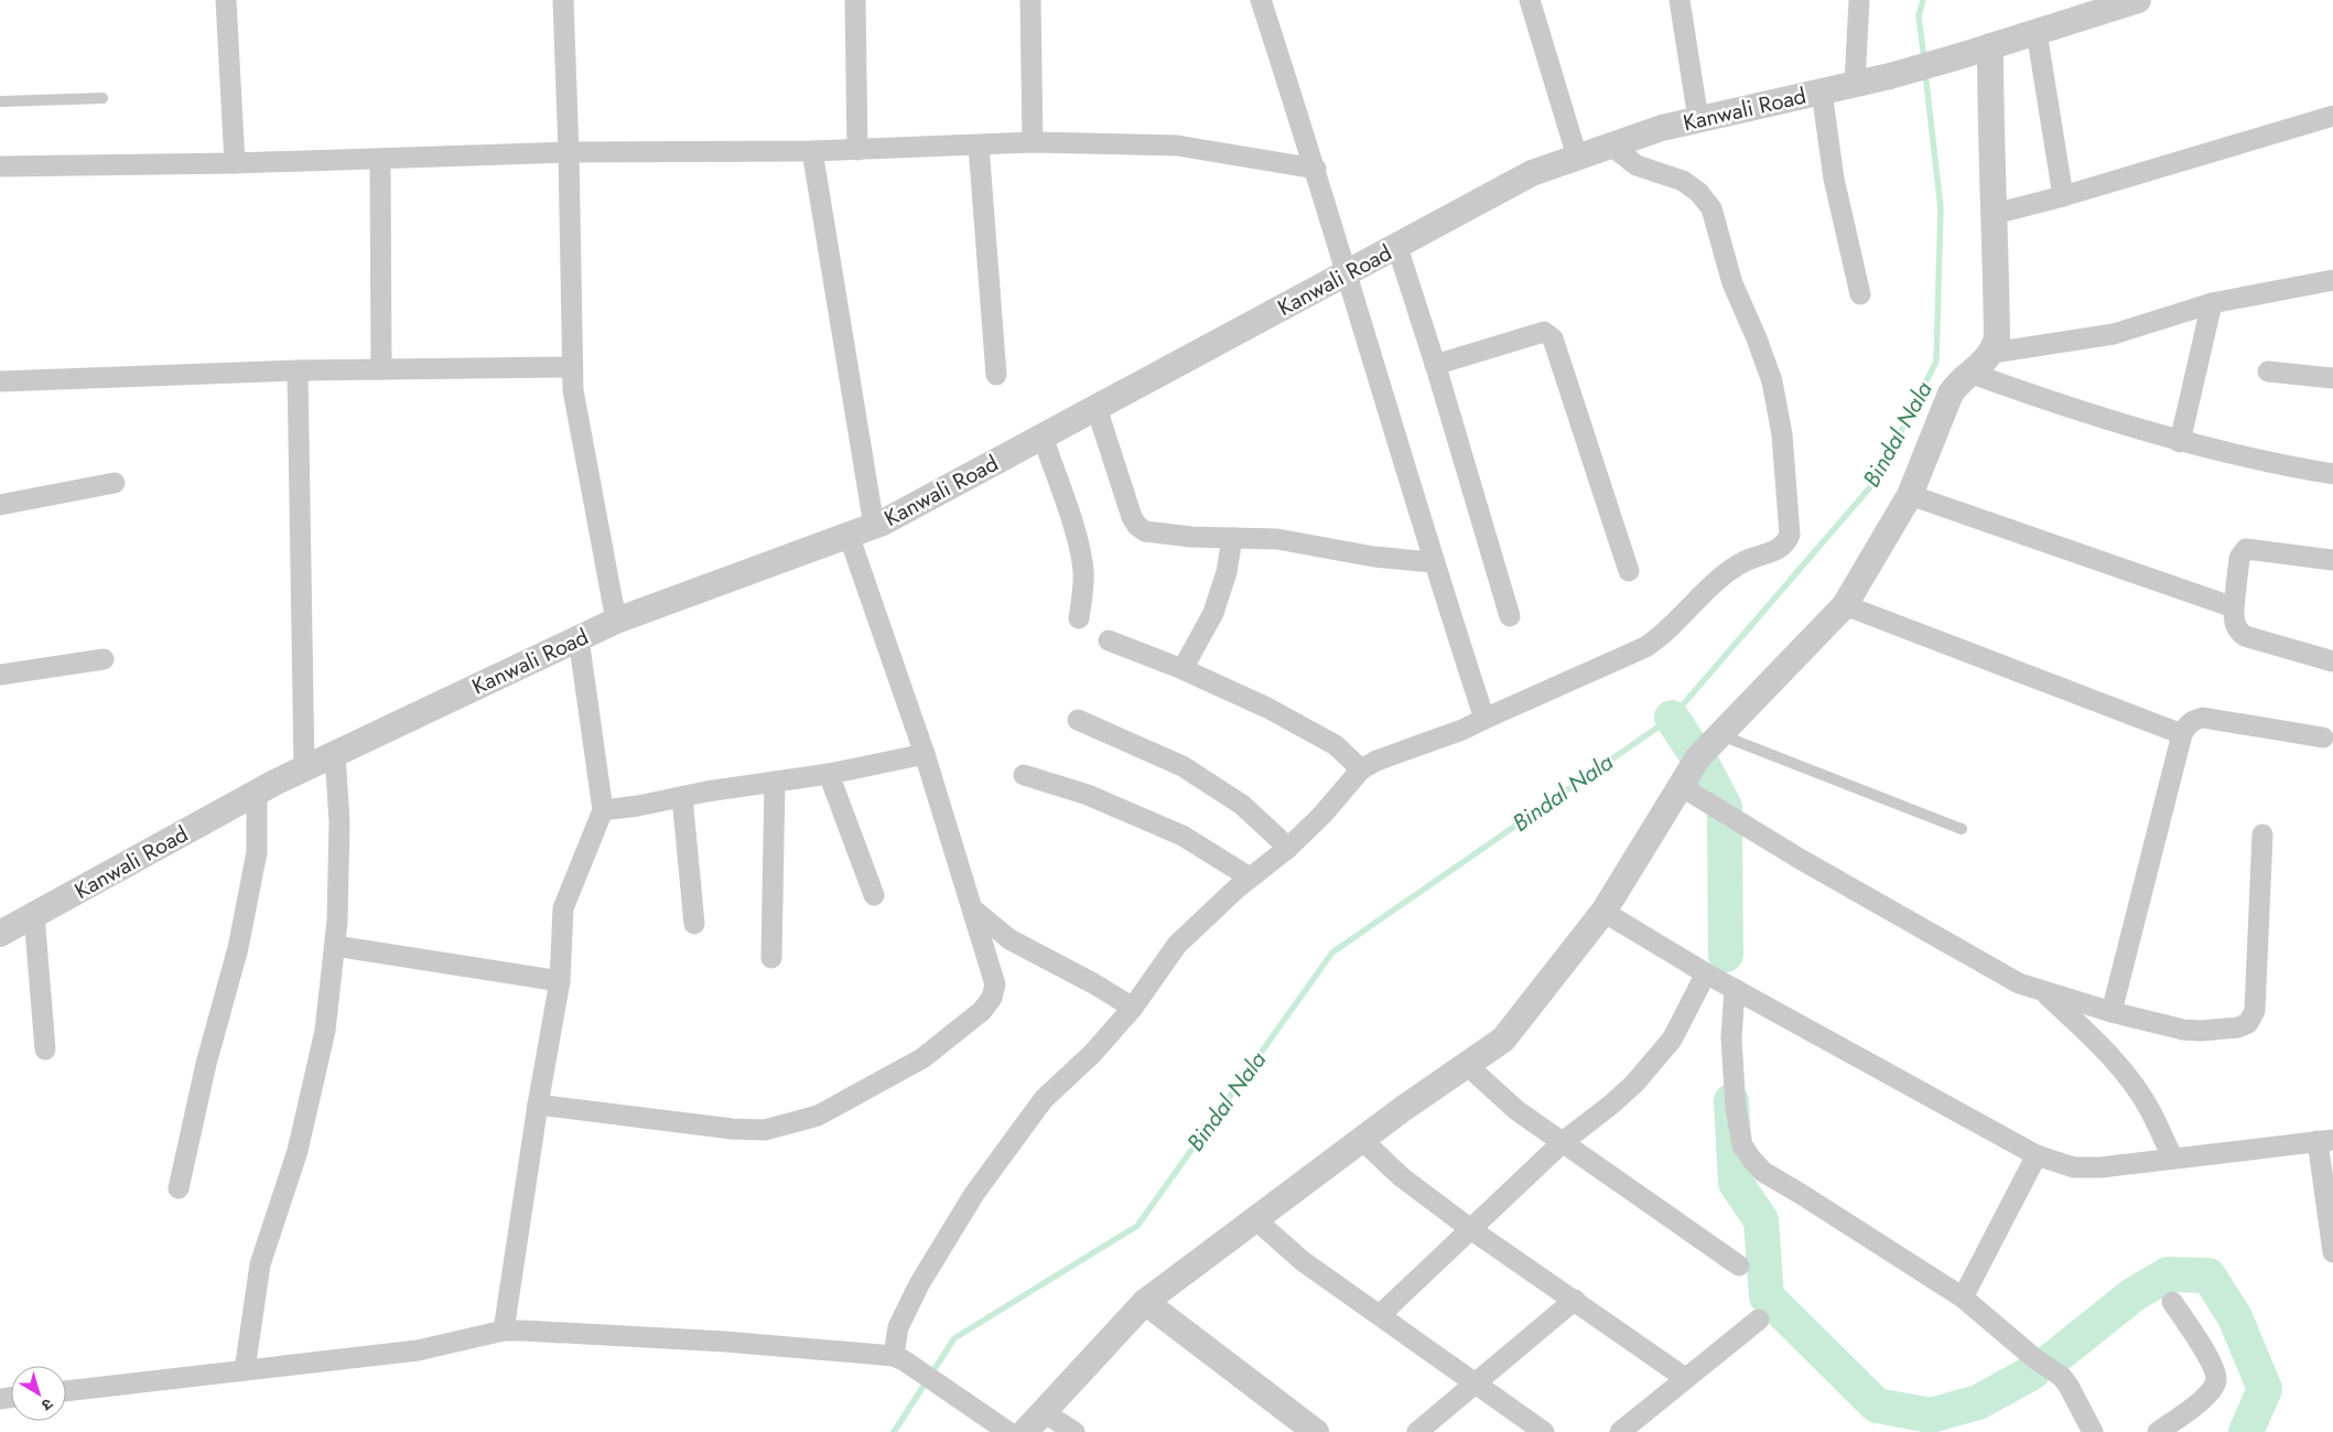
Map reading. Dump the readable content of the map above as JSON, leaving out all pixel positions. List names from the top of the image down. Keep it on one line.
{"streets":{"street":["Kanwali Road"]},"water":["Bindal Nala"],"north":"bottom right"}
